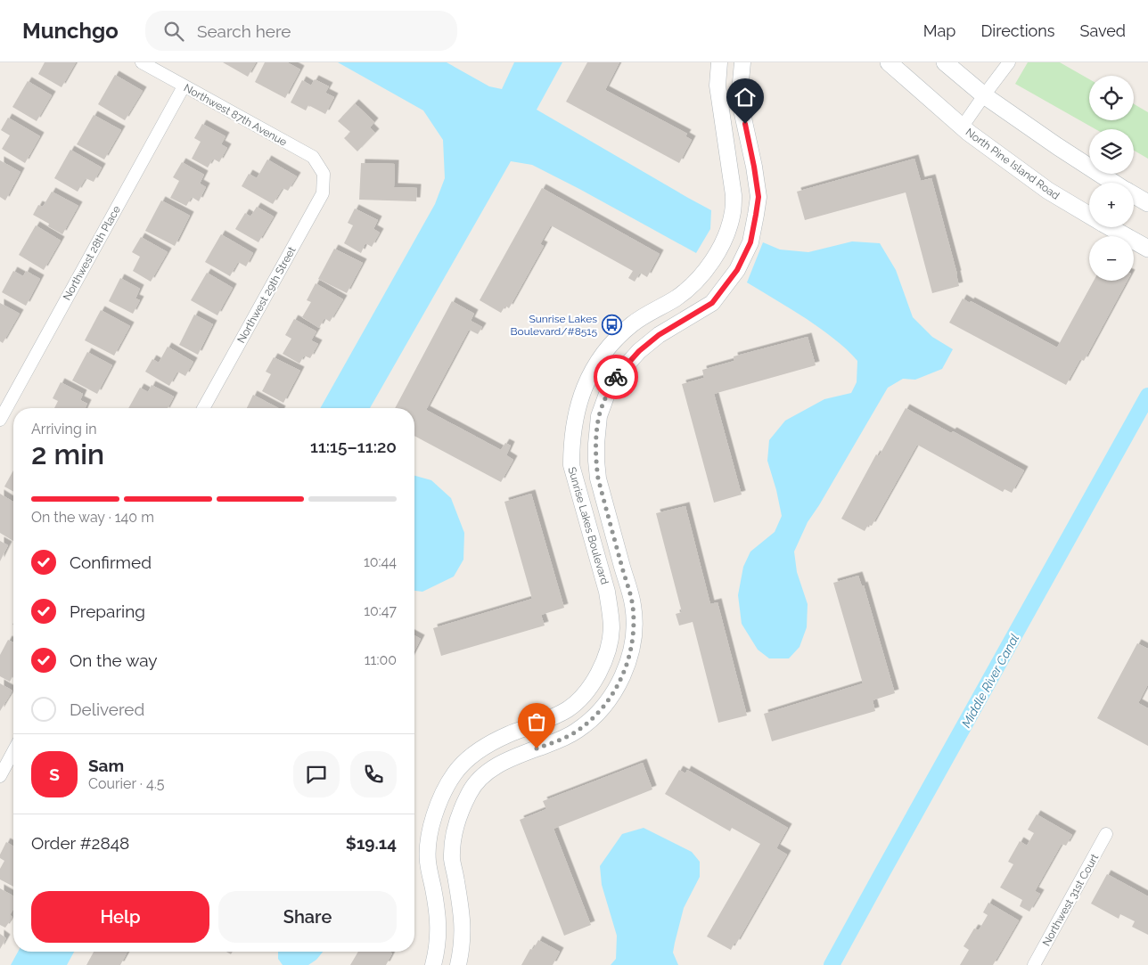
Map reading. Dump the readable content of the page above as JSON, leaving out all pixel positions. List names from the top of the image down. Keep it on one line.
{"streets":{"main road":["North Pine Island Road"],"street":["Northwest 87th Avenue","Northwest 28th Place","Northwest 29th Street","Sunrise Lakes Boulevard","Northwest 31st Court"]},"crossings":[["Northwest 87th Avenue","Northwest 28th Place"],["Northwest 87th Avenue","Northwest 29th Street"]],"water":["Middle River Canal"],"places":{"bus stop":["Sunrise Lakes Boulevard/#8515"]},"page":{"header":"Munchgo","search":"Search here","nav":["Map","Directions","Saved"],"map_buttons":["+","−"],"heading":["2 min","Arriving in","11:15–11:20"],"panel":["Sam","Courier · 4.5","Order #2848","$19.14"],"bar":"On the way · 140 m","list":[["Confirmed","10:44"],["Preparing","10:47"],["On the way","11:00"],"Delivered"],"round":"S","buttons":["Help","Share"]}}
